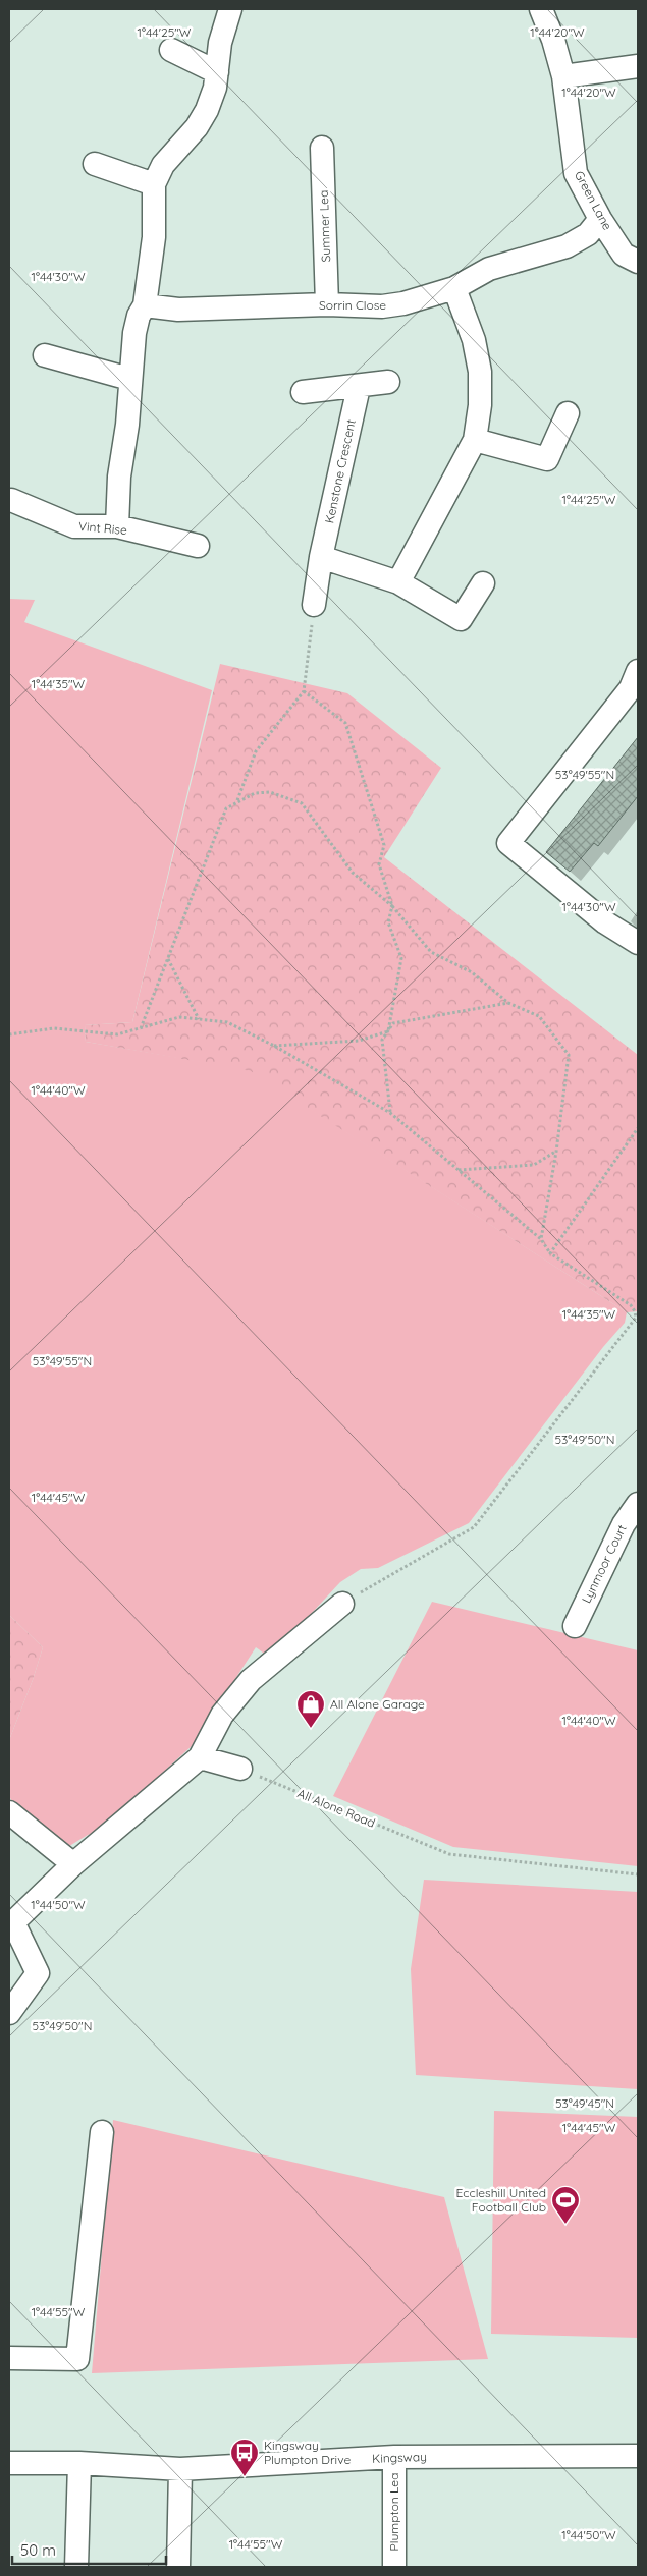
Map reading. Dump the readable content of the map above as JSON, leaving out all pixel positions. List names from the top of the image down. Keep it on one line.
{"streets":{"street":["Green Lane","Summer Lea","Sorrin Close","Kenstone Crescent","Vint Rise","Lynmoor Court","Kingsway","Plumpton Lea"],"path":["All Alone Road"]},"crossings":[["Green Lane","Sorrin Close"],["Summer Lea","Sorrin Close"],["Kingsway","Plumpton Lea"]],"places":{"shop":["All Alone Garage"],"sports":["Eccleshill United Football Club"],"bus stop":["Kingsway Plumpton Drive"]},"scale_bar":"50 m","coordinates":["1°44'20\"W","1°44'25\"W","1°44'30\"W","1°44'35\"W","53°49'55\"N","1°44'40\"W","53°49'50\"N","1°44'45\"W","1°44'50\"W","53°49'45\"N","1°44'55\"W"]}
